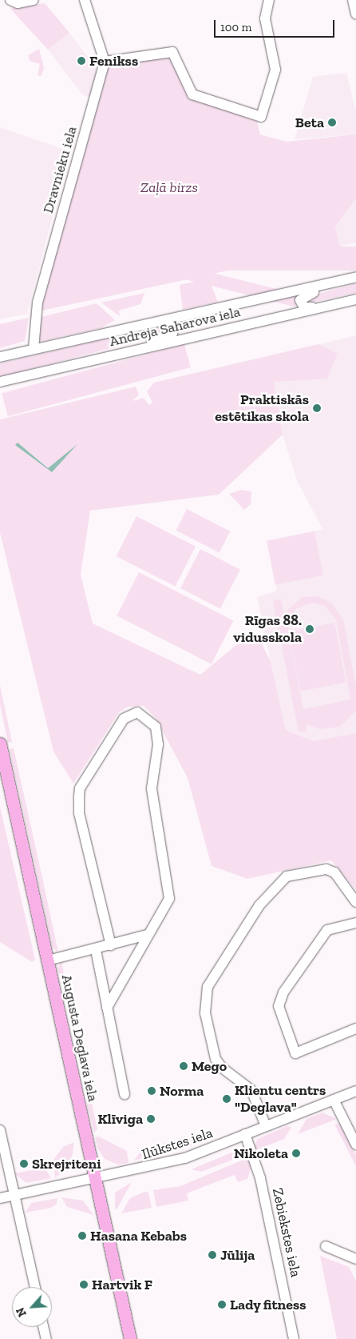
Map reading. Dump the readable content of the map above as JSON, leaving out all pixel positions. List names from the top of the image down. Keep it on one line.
{"streets":{"main road":["Augusta Deglava iela"],"street":["Dravnieku iela","Andreja Saharova iela","Ilūkstes iela","Zebiekstes iela"]},"crossings":[["Dravnieku iela","Andreja Saharova iela"],["Augusta Deglava iela","Ilūkstes iela"],["Ilūkstes iela","Zebiekstes iela"]],"parks":["Zaļā birzs"],"places":["Fenikss","Beta","Praktiskās estētikas skola","Rīgas 88. vidusskola","Mego","Norma","Klientu centrs \"Deglava\"","Klīviga","Nikoleta","Skrejriteņi","Hasana Kebabs","Jūlija","Hartvik F","Lady fitness"],"scale_bar":"100 m","north":"bottom left"}
